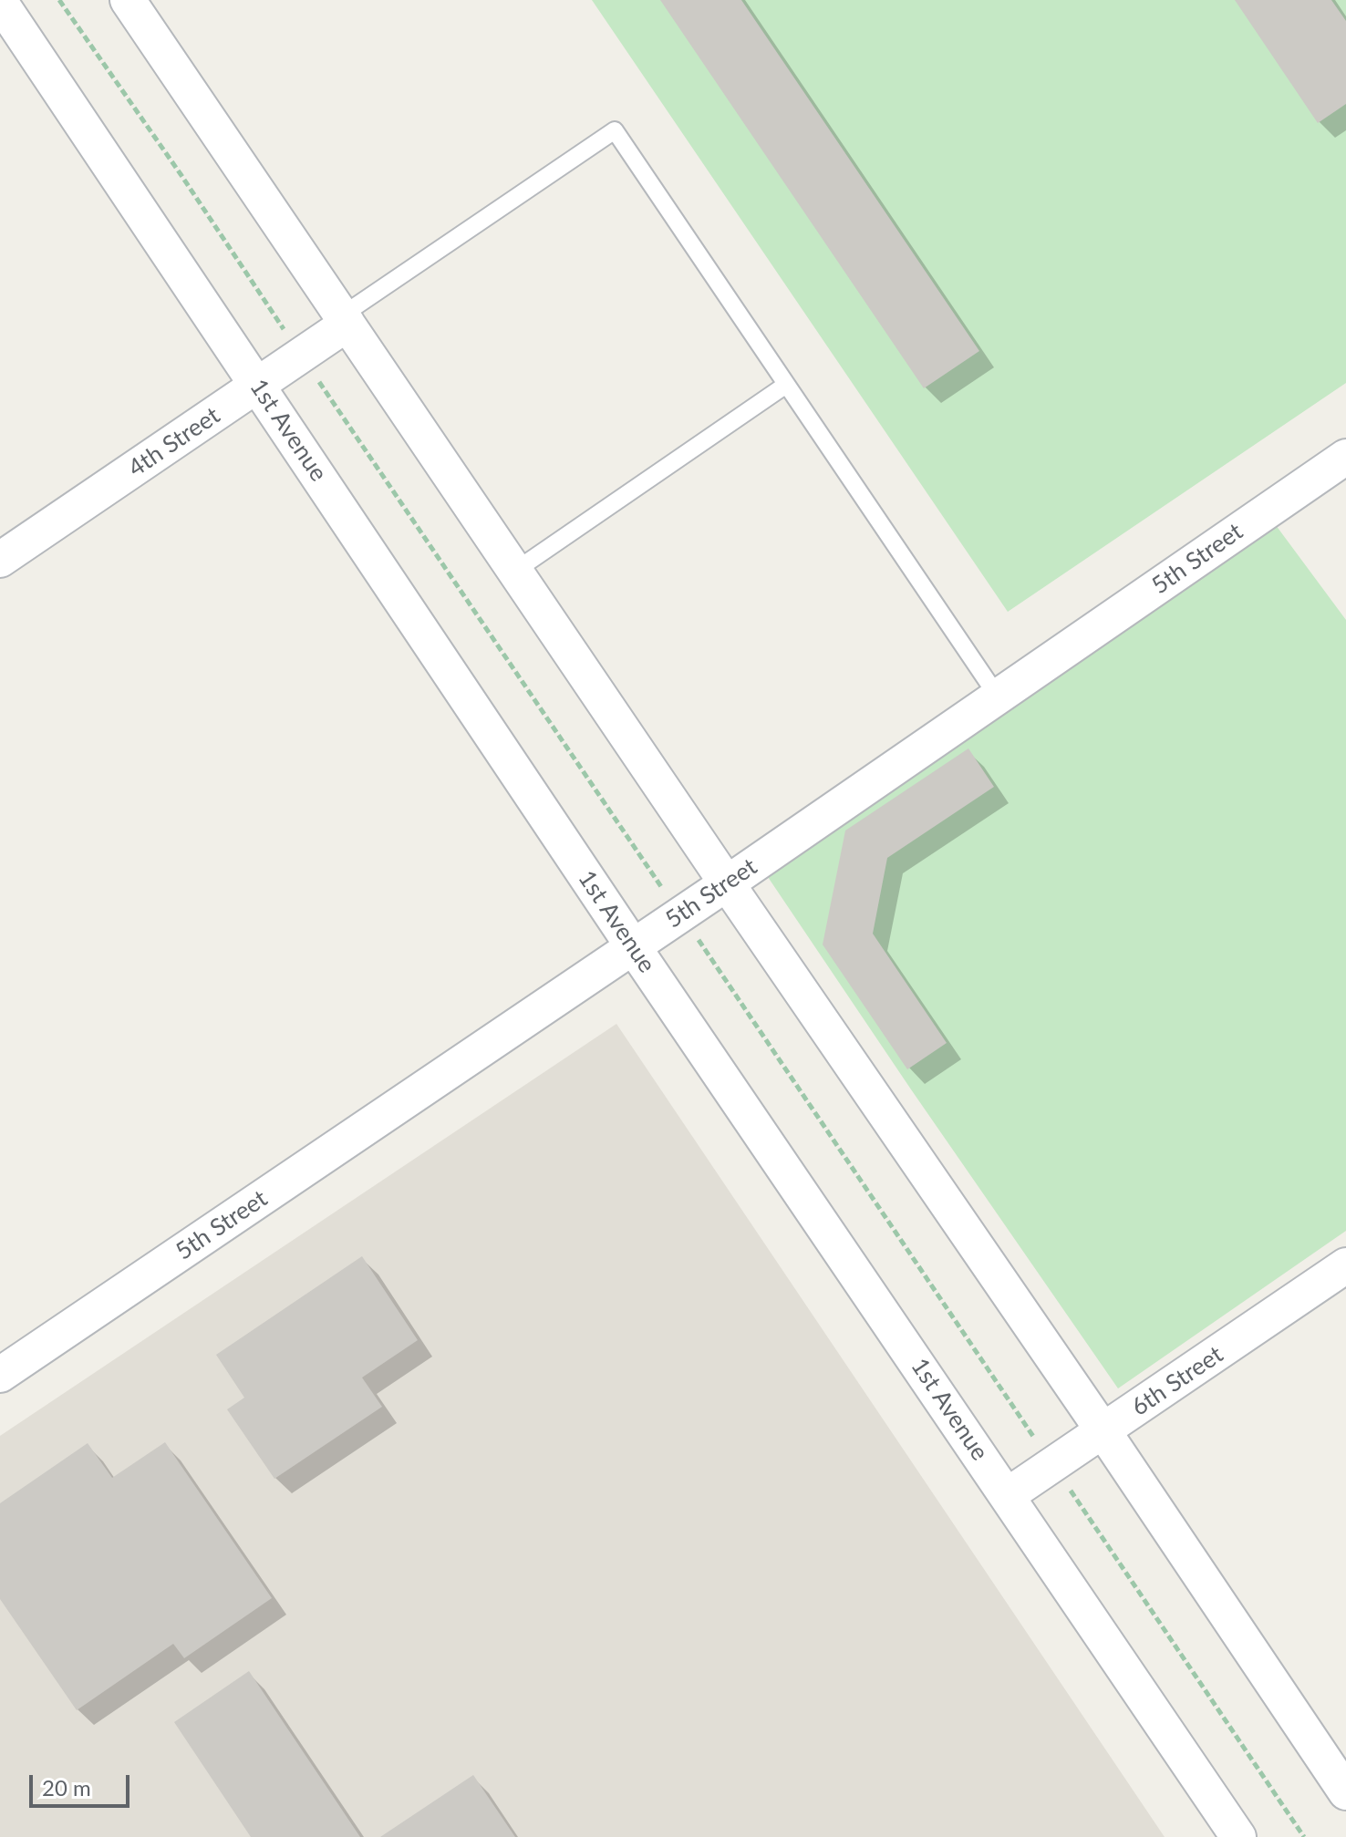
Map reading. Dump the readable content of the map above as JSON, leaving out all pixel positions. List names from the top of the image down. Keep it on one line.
{"streets":{"street":["1st Avenue","4th Street","5th Street","6th Street"]},"crossings":[["1st Avenue","4th Street"],["1st Avenue","5th Street"],["1st Avenue","6th Street"]],"scale_bar":"20 m"}
